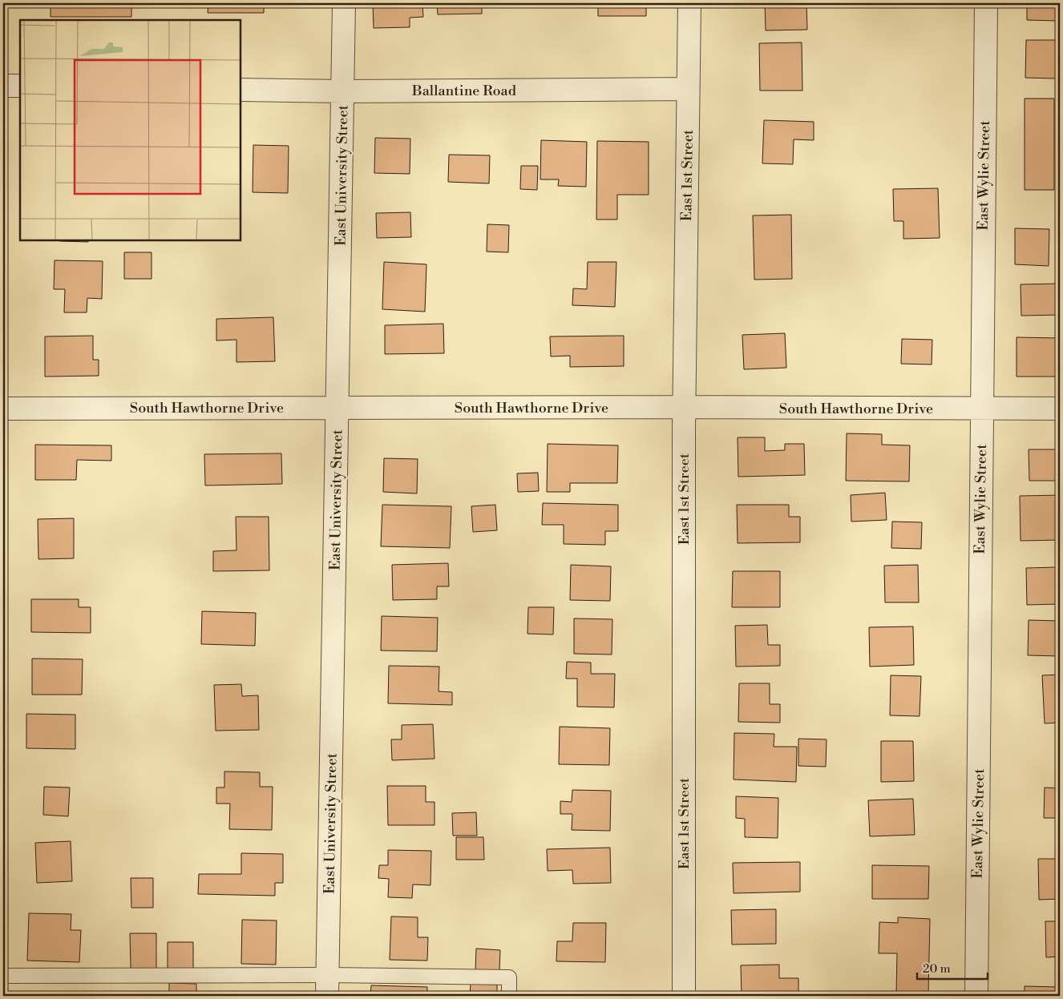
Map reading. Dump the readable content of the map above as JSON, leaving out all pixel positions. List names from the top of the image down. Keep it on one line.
{"streets":{"street":["Ballantine Road","East University Street","East 1st Street","East Wylie Street","South Hawthorne Drive"]},"crossings":[["Ballantine Road","East University Street"],["Ballantine Road","East 1st Street"],["East University Street","South Hawthorne Drive"],["East 1st Street","South Hawthorne Drive"],["East Wylie Street","South Hawthorne Drive"]],"scale_bar":"20 m"}
